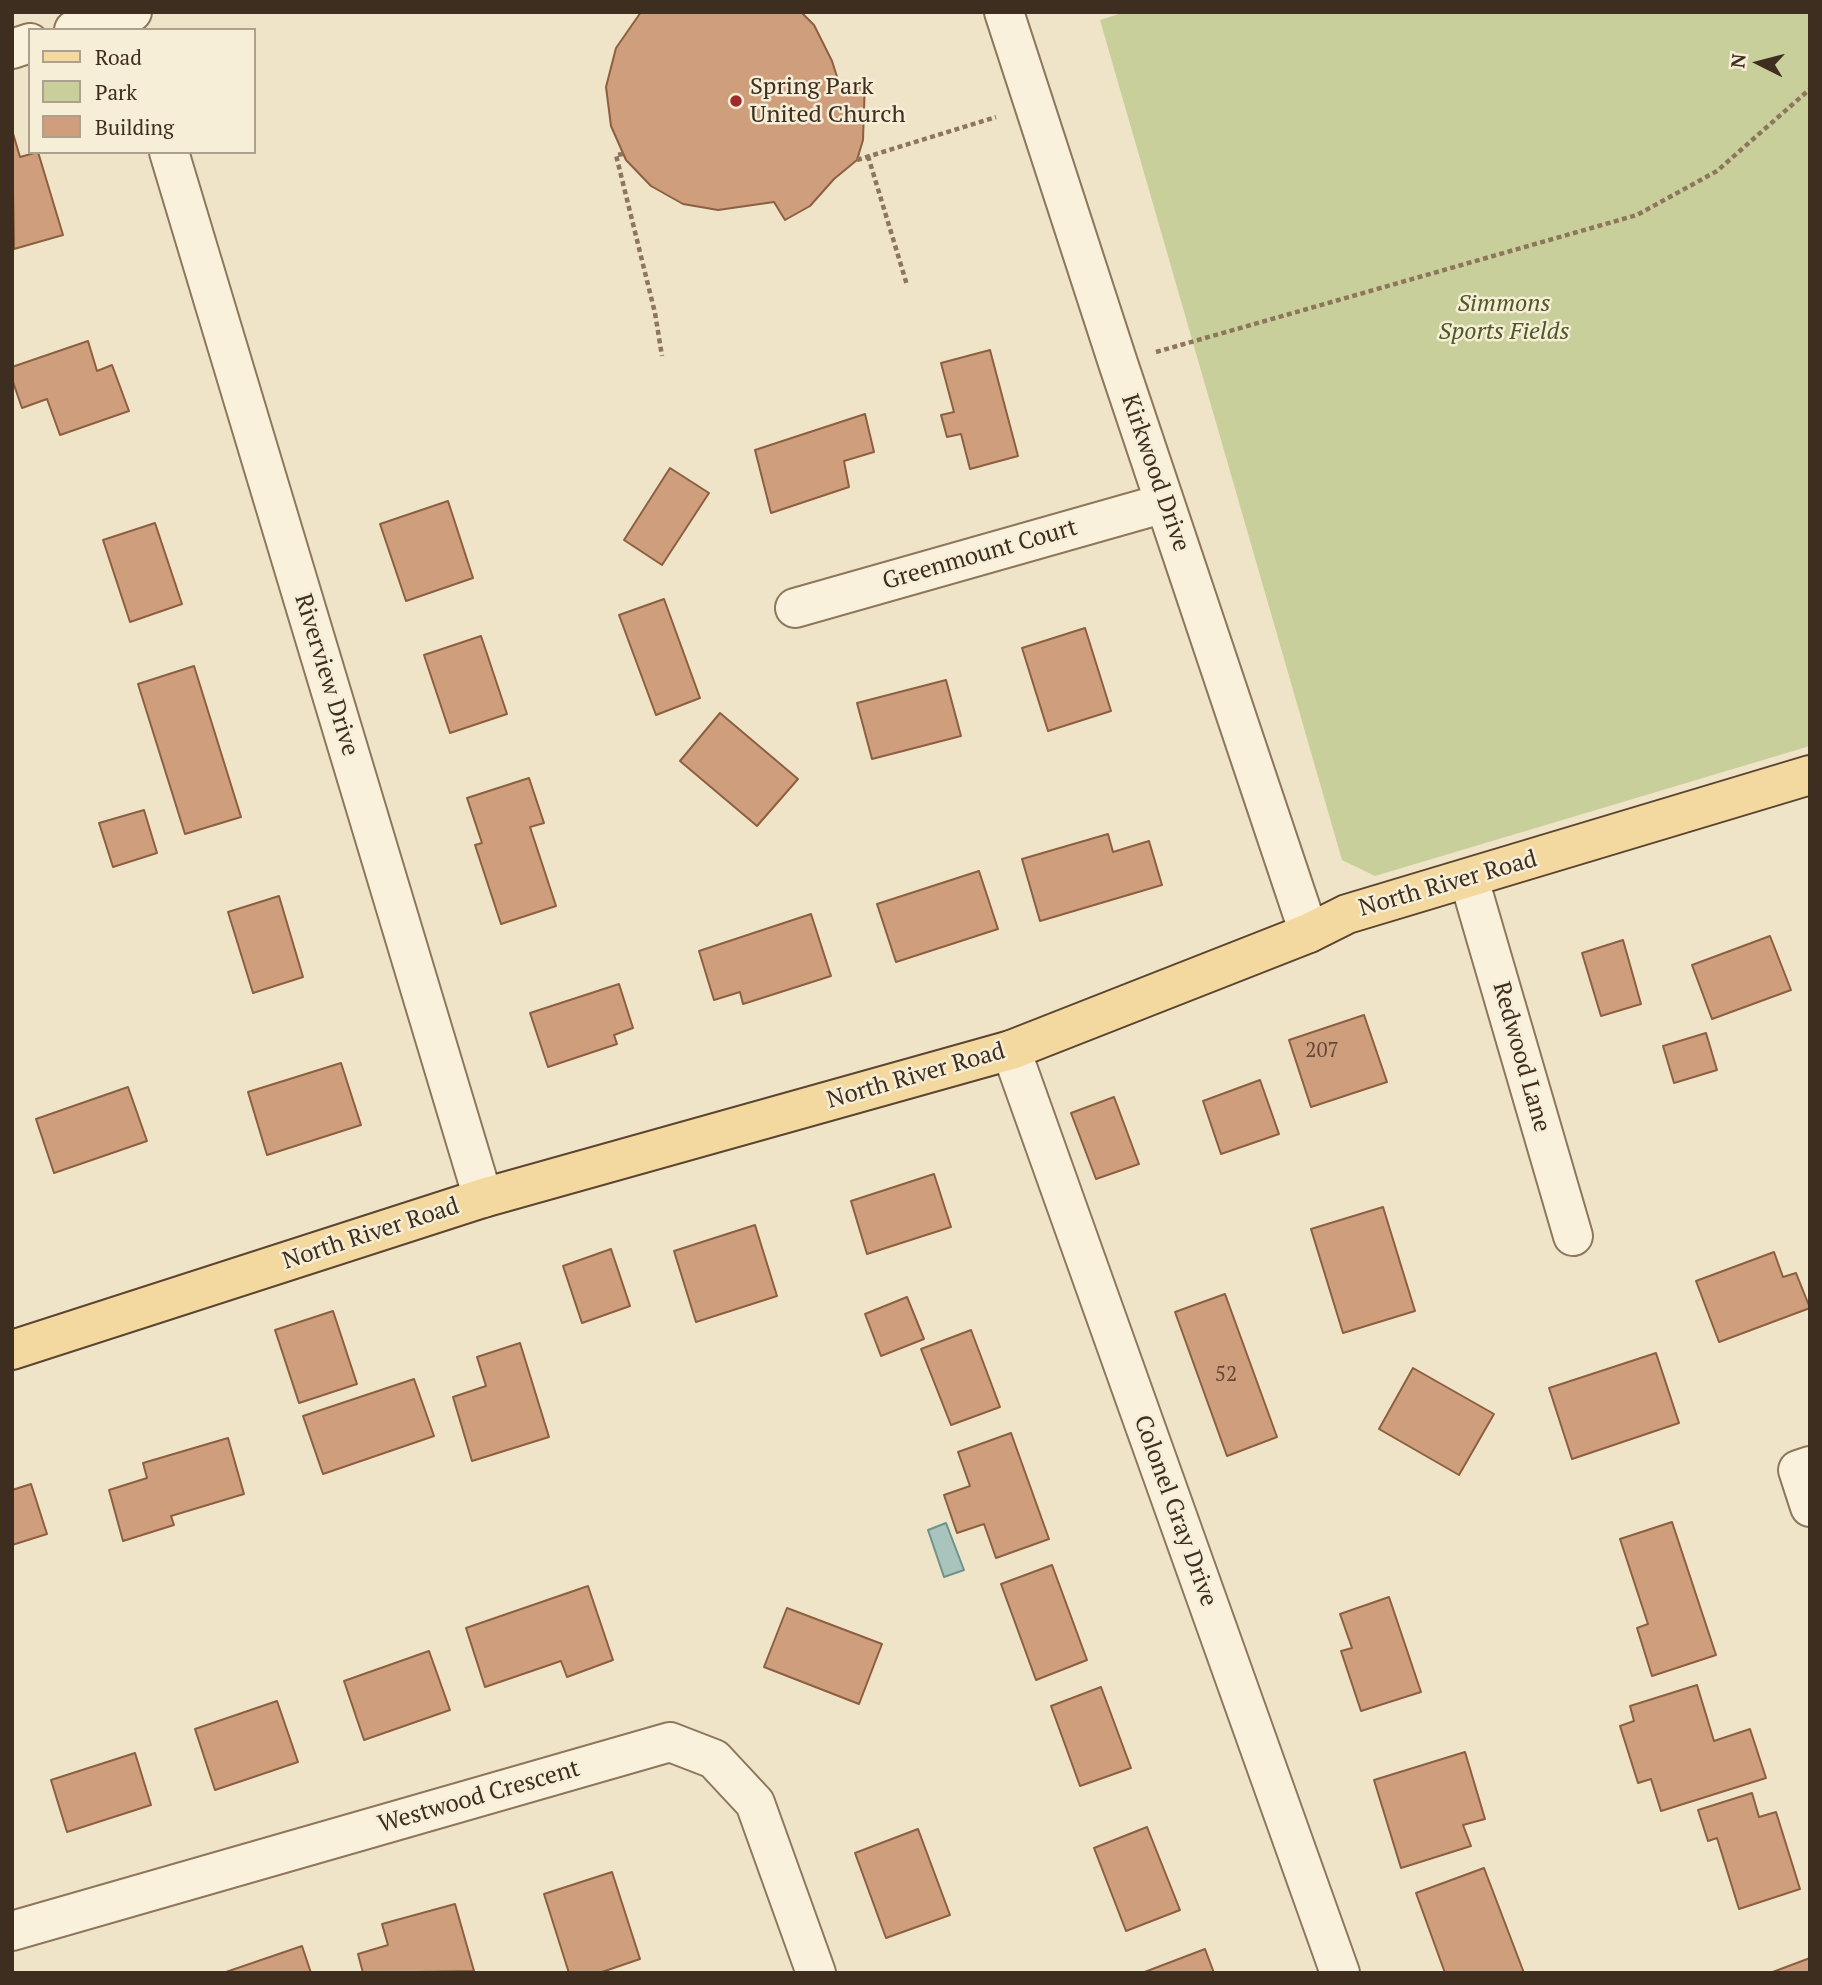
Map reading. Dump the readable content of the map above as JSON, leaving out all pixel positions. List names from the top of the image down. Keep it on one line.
{"streets":{"main road":["North River Road"],"street":["Kirkwood Drive","Greenmount Court","Riverview Drive","Redwood Lane","Colonel Gray Drive","Westwood Crescent"]},"crossings":[["Kirkwood Drive","Greenmount Court"],["Kirkwood Drive","North River Road"],["Riverview Drive","North River Road"],["North River Road","Redwood Lane"],["North River Road","Colonel Gray Drive"]],"parks":["Simmons Sports Fields"],"places":["Spring Park United Church"],"house_numbers":["207","52"],"legend":["Road","Park","Building"],"north":"left"}
